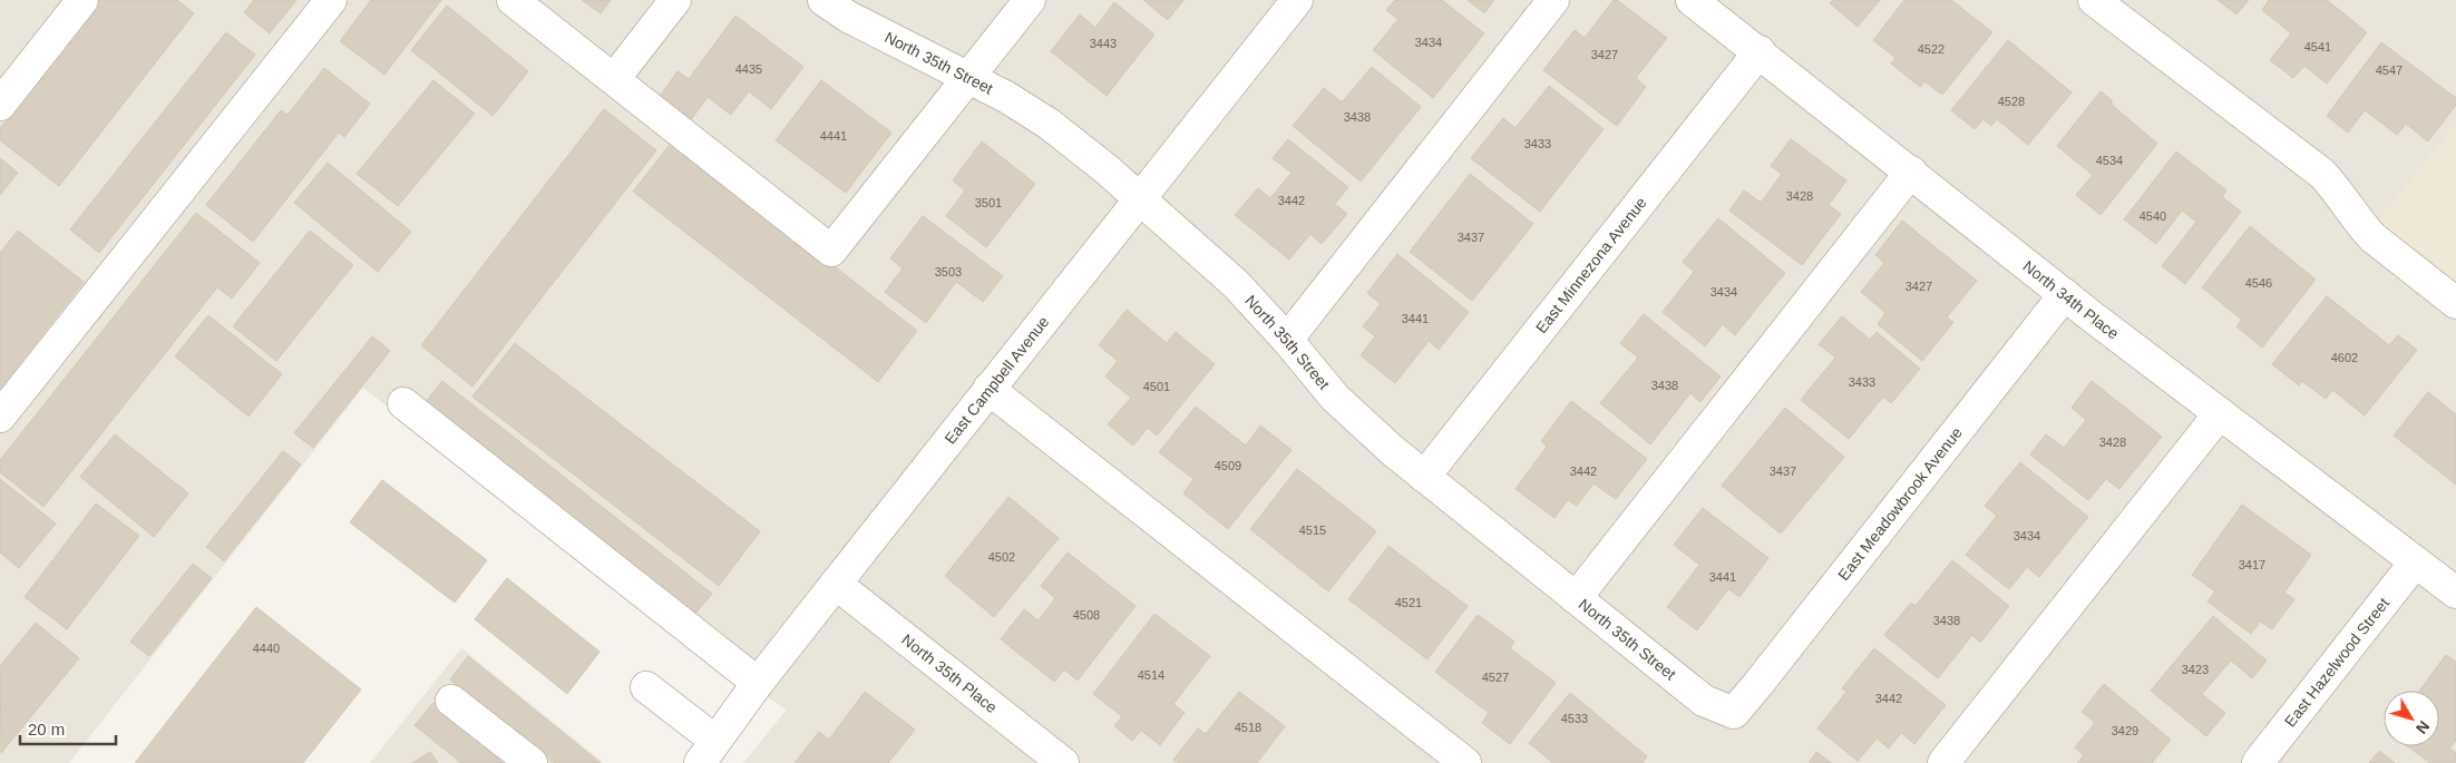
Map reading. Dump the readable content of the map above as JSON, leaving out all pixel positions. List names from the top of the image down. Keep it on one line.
{"streets":{"street":["North 35th Street","East Minnezona Avenue","North 34th Place","East Campbell Avenue","East Meadowbrook Avenue","East Hazelwood Street","North 35th Place"]},"crossings":[["North 35th Street","East Minnezona Avenue"],["North 35th Street","East Campbell Avenue"],["North 35th Street","East Meadowbrook Avenue"],["East Minnezona Avenue","North 34th Place"],["North 34th Place","East Meadowbrook Avenue"],["North 34th Place","East Hazelwood Street"],["East Campbell Avenue","North 35th Place"]],"house_numbers":["3434","3443","4541","4522","3427","4435","4547","4528","3438","4441","3433","4534","3428","3442","3501","4540","3437","3503","4546","3427","3434","3441","4602","3433","3438","4501","3428","4509","3442","3437","4515","3434","4502","3417","3441","4521","4508","3438","4440","3423","4514","4527","3442","4533","4518","3429"],"scale_bar":"20 m","north":"bottom right"}
